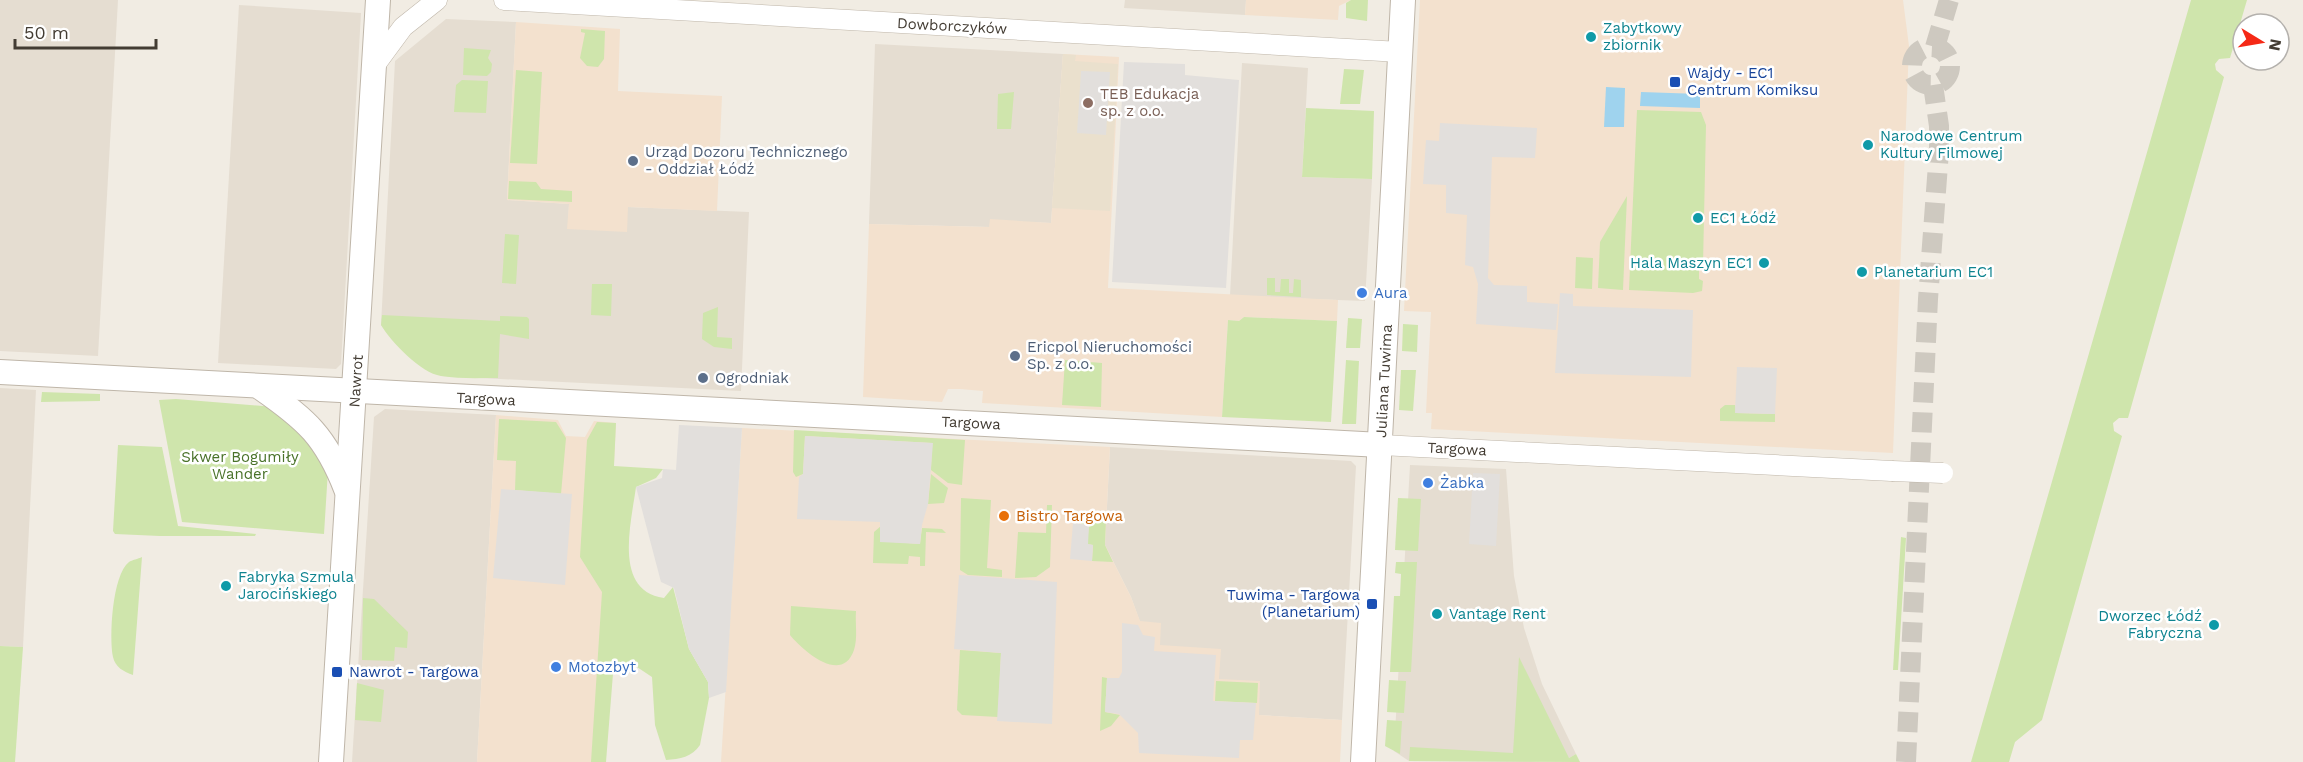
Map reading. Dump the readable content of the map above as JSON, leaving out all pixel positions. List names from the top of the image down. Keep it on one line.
{"streets":{"street":["Dowborczyków","Nawrot","Juliana Tuwima","Targowa"]},"crossings":[["Dowborczyków","Juliana Tuwima"],["Nawrot","Targowa"],["Juliana Tuwima","Targowa"]],"parks":["Skwer Bogumiły Wander"],"places":{"other":["Zabytkowy zbiornik","TEB Edukacja sp. z o.o.","Narodowe Centrum Kultury Filmowej","Urząd Dozoru Technicznego - Oddział Łódź","EC1 Łódź","Hala Maszyn EC1","Planetarium EC1","Aura","Ericpol Nieruchomości Sp. z o.o.","Ogrodniak","Żabka","Bistro Targowa","Fabryka Szmula Jarocińskiego","Vantage Rent","Dworzec Łódź Fabryczna","Motozbyt"],"transit":["Wajdy - EC1 Centrum Komiksu","Tuwima - Targowa (Planetarium)","Nawrot - Targowa"]},"scale_bar":"50 m","north":"right"}
